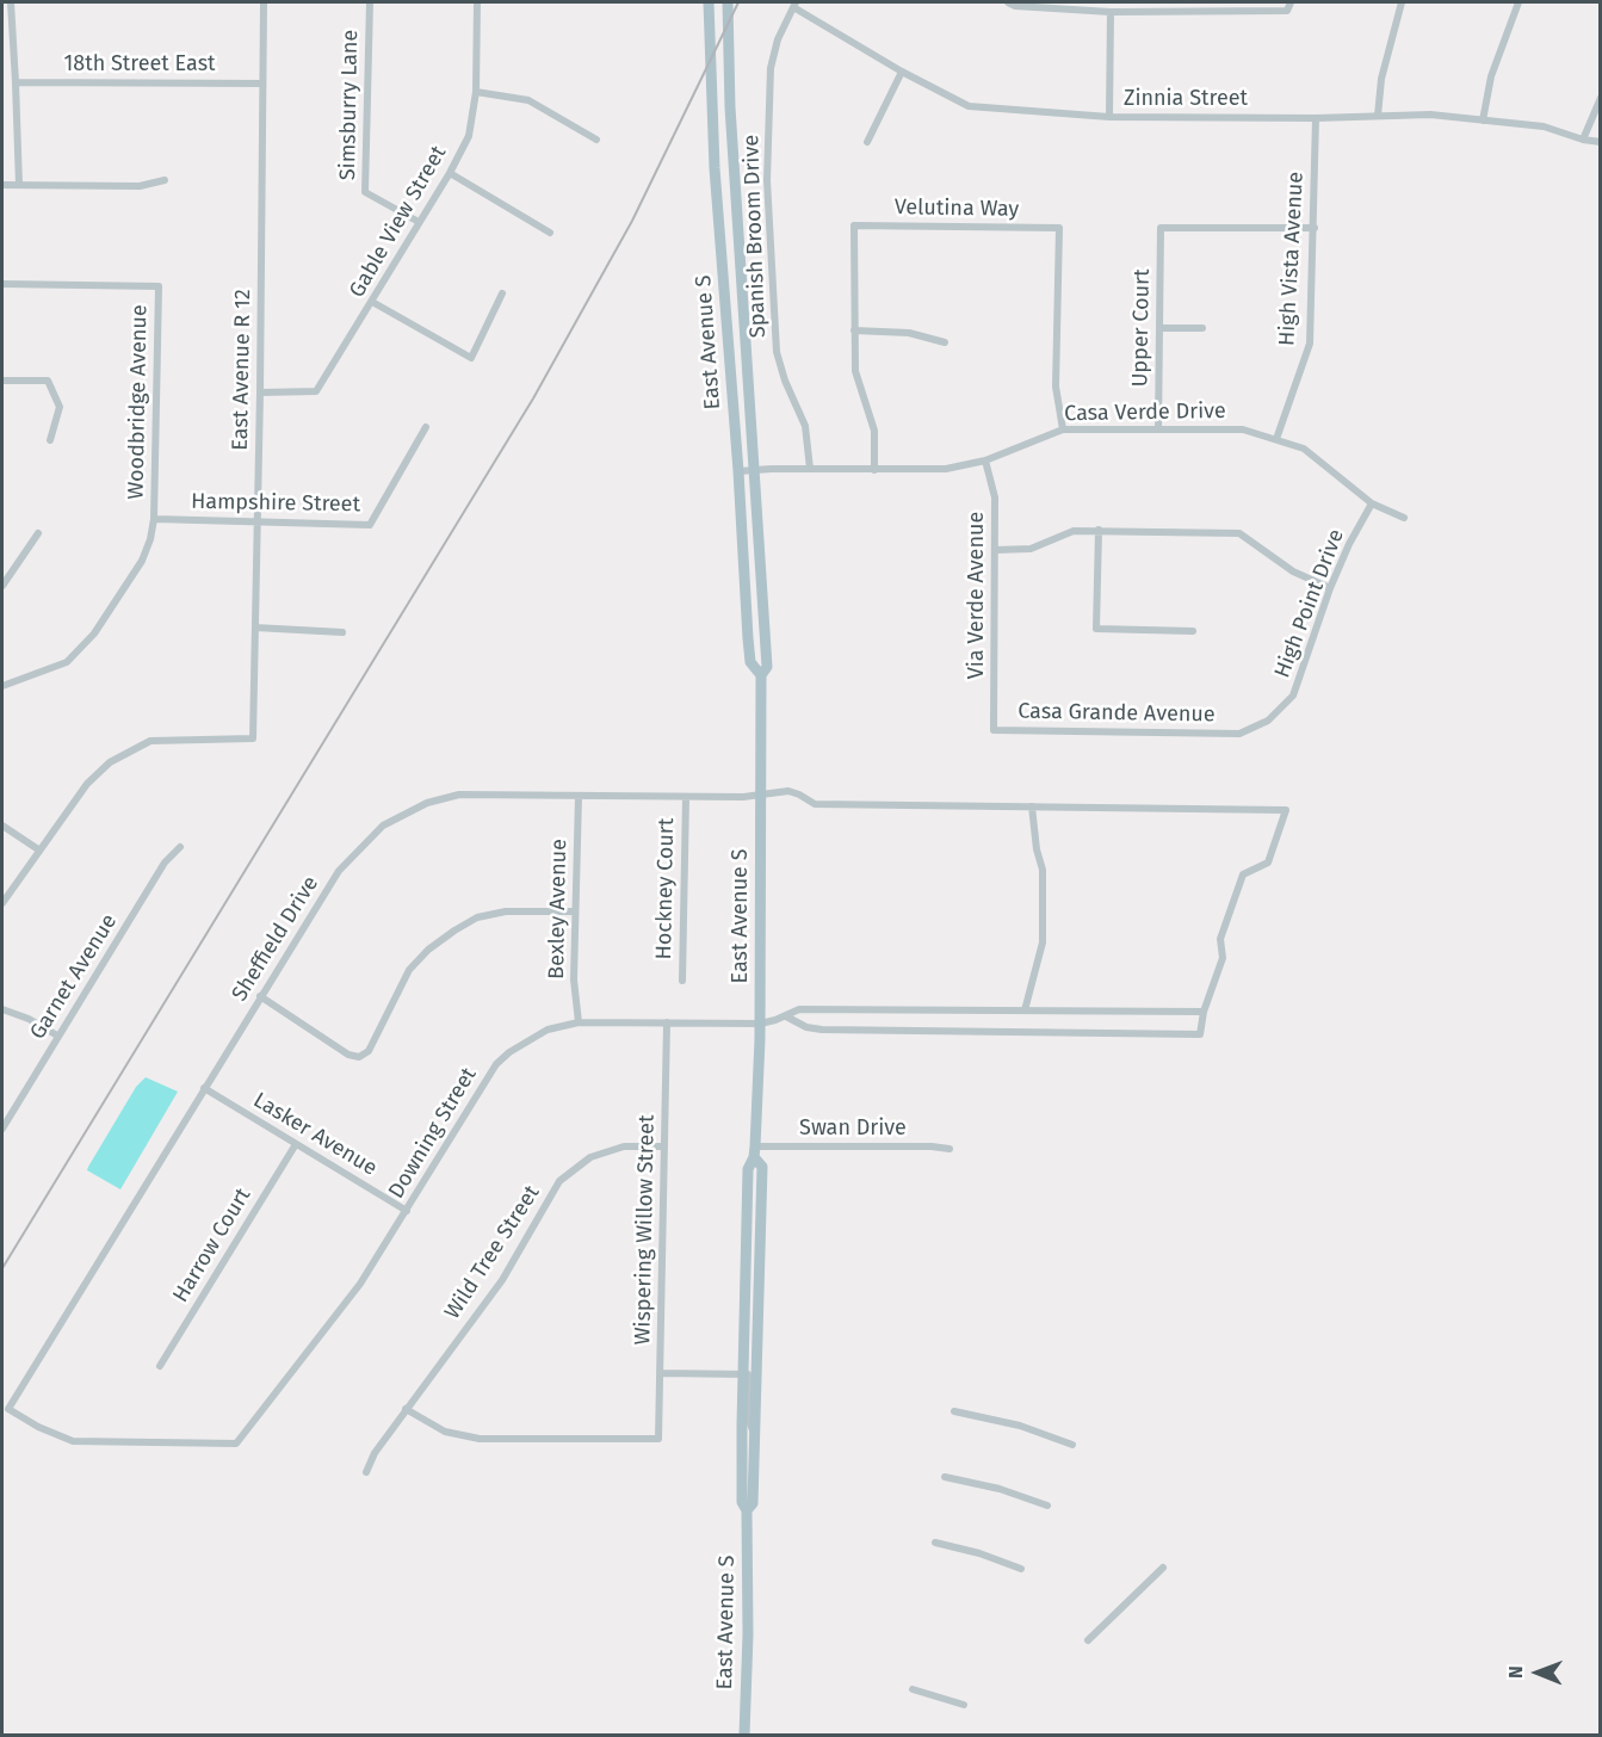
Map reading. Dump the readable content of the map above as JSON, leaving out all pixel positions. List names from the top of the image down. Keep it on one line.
{"streets":{"main road":["East Avenue S"],"street":["18th Street East","Zinnia Street","Simsburry Lane","Velutina Way","Gable View Street","Spanish Broom Drive","High Vista Avenue","Upper Court","East Avenue R 12","Woodbridge Avenue","Casa Verde Drive","Hampshire Street","Via Verde Avenue","High Point Drive","Casa Grande Avenue","Hockney Court","Bexley Avenue","Sheffield Drive","Garnet Avenue","Swan Drive","Downing Street","Lasker Avenue","Wispering Willow Street","Harrow Court","Wild Tree Street"]},"crossings":[["18th Street East","East Avenue R 12"],["Zinnia Street","Spanish Broom Drive"],["Zinnia Street","High Vista Avenue"],["Simsburry Lane","Gable View Street"],["Velutina Way","Casa Verde Drive"],["Gable View Street","East Avenue R 12"],["Spanish Broom Drive","Casa Verde Drive"],["High Vista Avenue","Upper Court"],["High Vista Avenue","Casa Verde Drive"],["Upper Court","Casa Verde Drive"],["East Avenue S","Casa Verde Drive"],["East Avenue S","Sheffield Drive"],["East Avenue S","Swan Drive"],["East Avenue S","Downing Street"],["East Avenue R 12","Hampshire Street"],["Woodbridge Avenue","Hampshire Street"],["Casa Verde Drive","Via Verde Avenue"],["Casa Verde Drive","High Point Drive"],["Via Verde Avenue","Casa Grande Avenue"],["High Point Drive","Casa Grande Avenue"],["Hockney Court","Sheffield Drive"],["Bexley Avenue","Sheffield Drive"],["Bexley Avenue","Downing Street"],["Sheffield Drive","Downing Street"],["Sheffield Drive","Lasker Avenue"],["Downing Street","Lasker Avenue"],["Downing Street","Wispering Willow Street"],["Lasker Avenue","Harrow Court"],["Wispering Willow Street","Wild Tree Street"]],"north":"left"}
